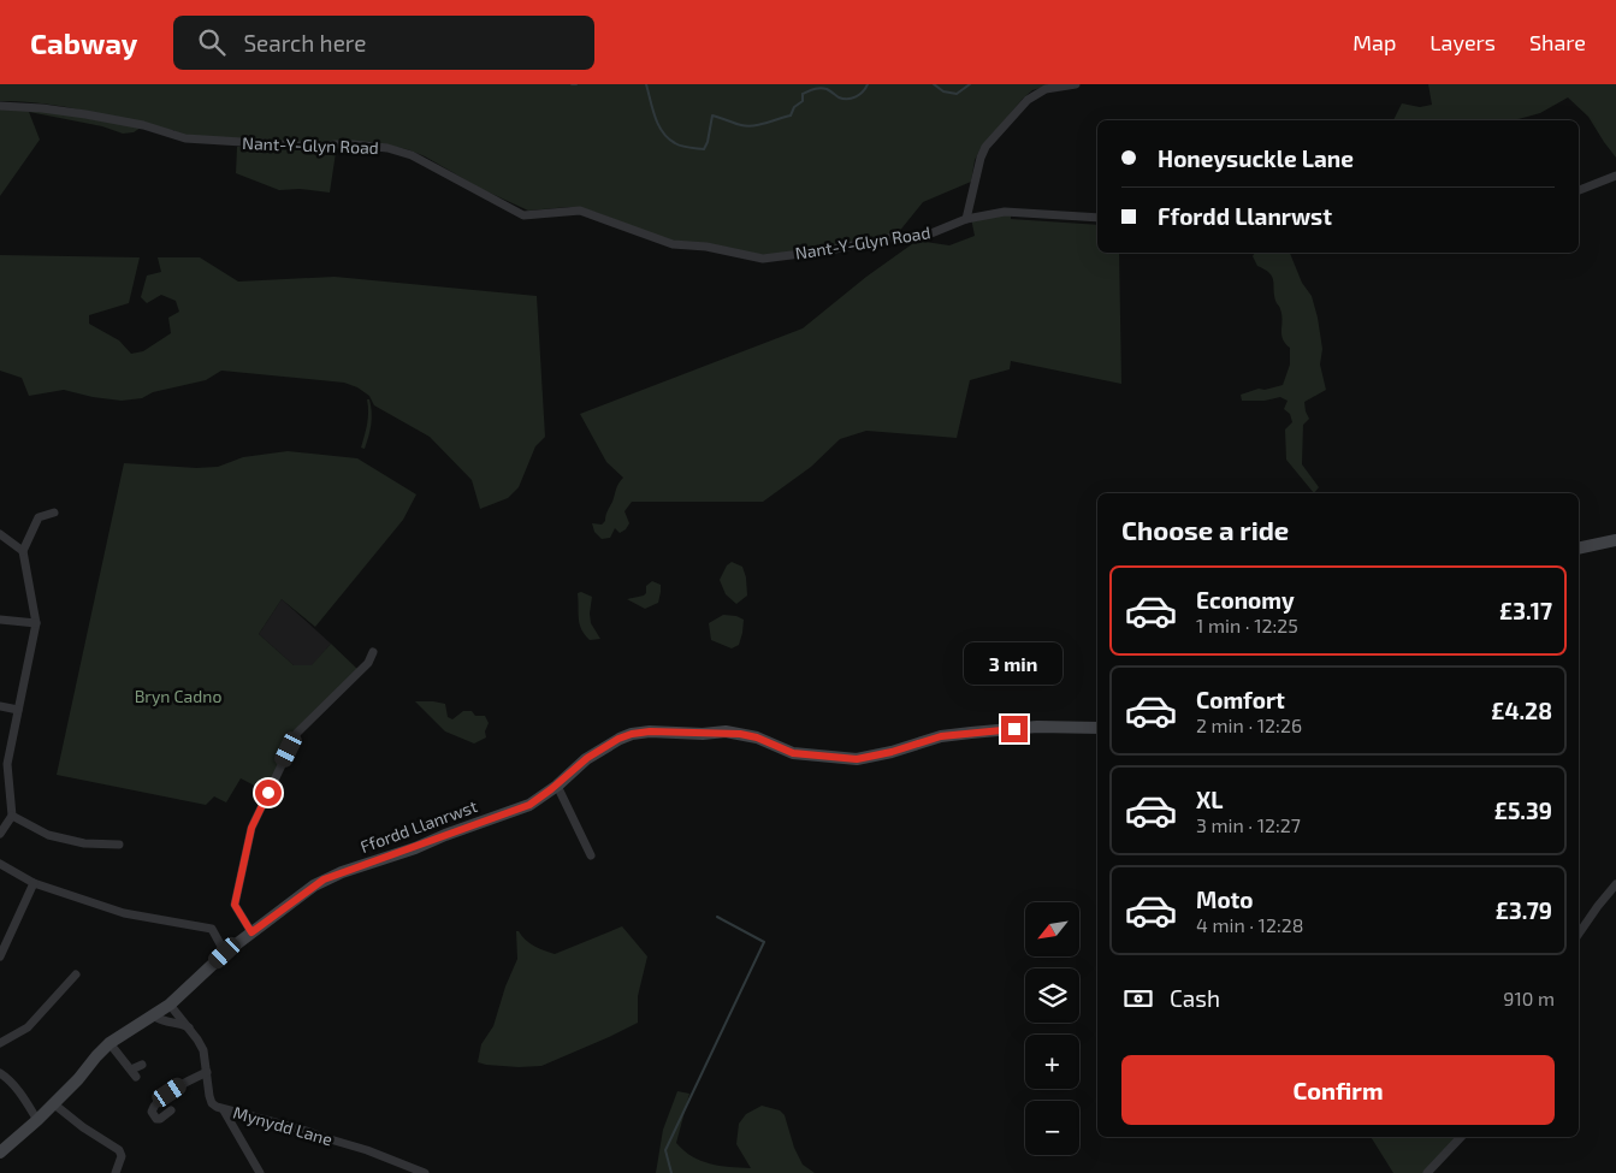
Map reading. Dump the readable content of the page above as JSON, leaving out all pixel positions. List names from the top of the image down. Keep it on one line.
{"streets":{"main road":["Ffordd Llanrwst"],"street":["Nant-Y-Glyn Road","Mynydd Lane"]},"crossings":[["Ffordd Llanrwst","Mynydd Lane"]],"parks":["Bryn Cadno"],"north":"bottom left","page":{"header":"Cabway","search":"Search here","nav":["Map","Layers","Share"],"banner":["Honeysuckle Lane","Ffordd Llanrwst"],"heading":"Choose a ride","list":[{"name":"Economy","note":"1 min · 12:25","value":"£3.17"},{"name":"Comfort","note":"2 min · 12:26","value":"£4.28"},{"name":"XL","note":"3 min · 12:27","value":"£5.39"},{"name":"Moto","note":"4 min · 12:28","value":"£3.79"}],"bubble":"3 min","map_buttons":["+","−"],"pay":["Cash","910 m"],"buttons":"Confirm"}}
